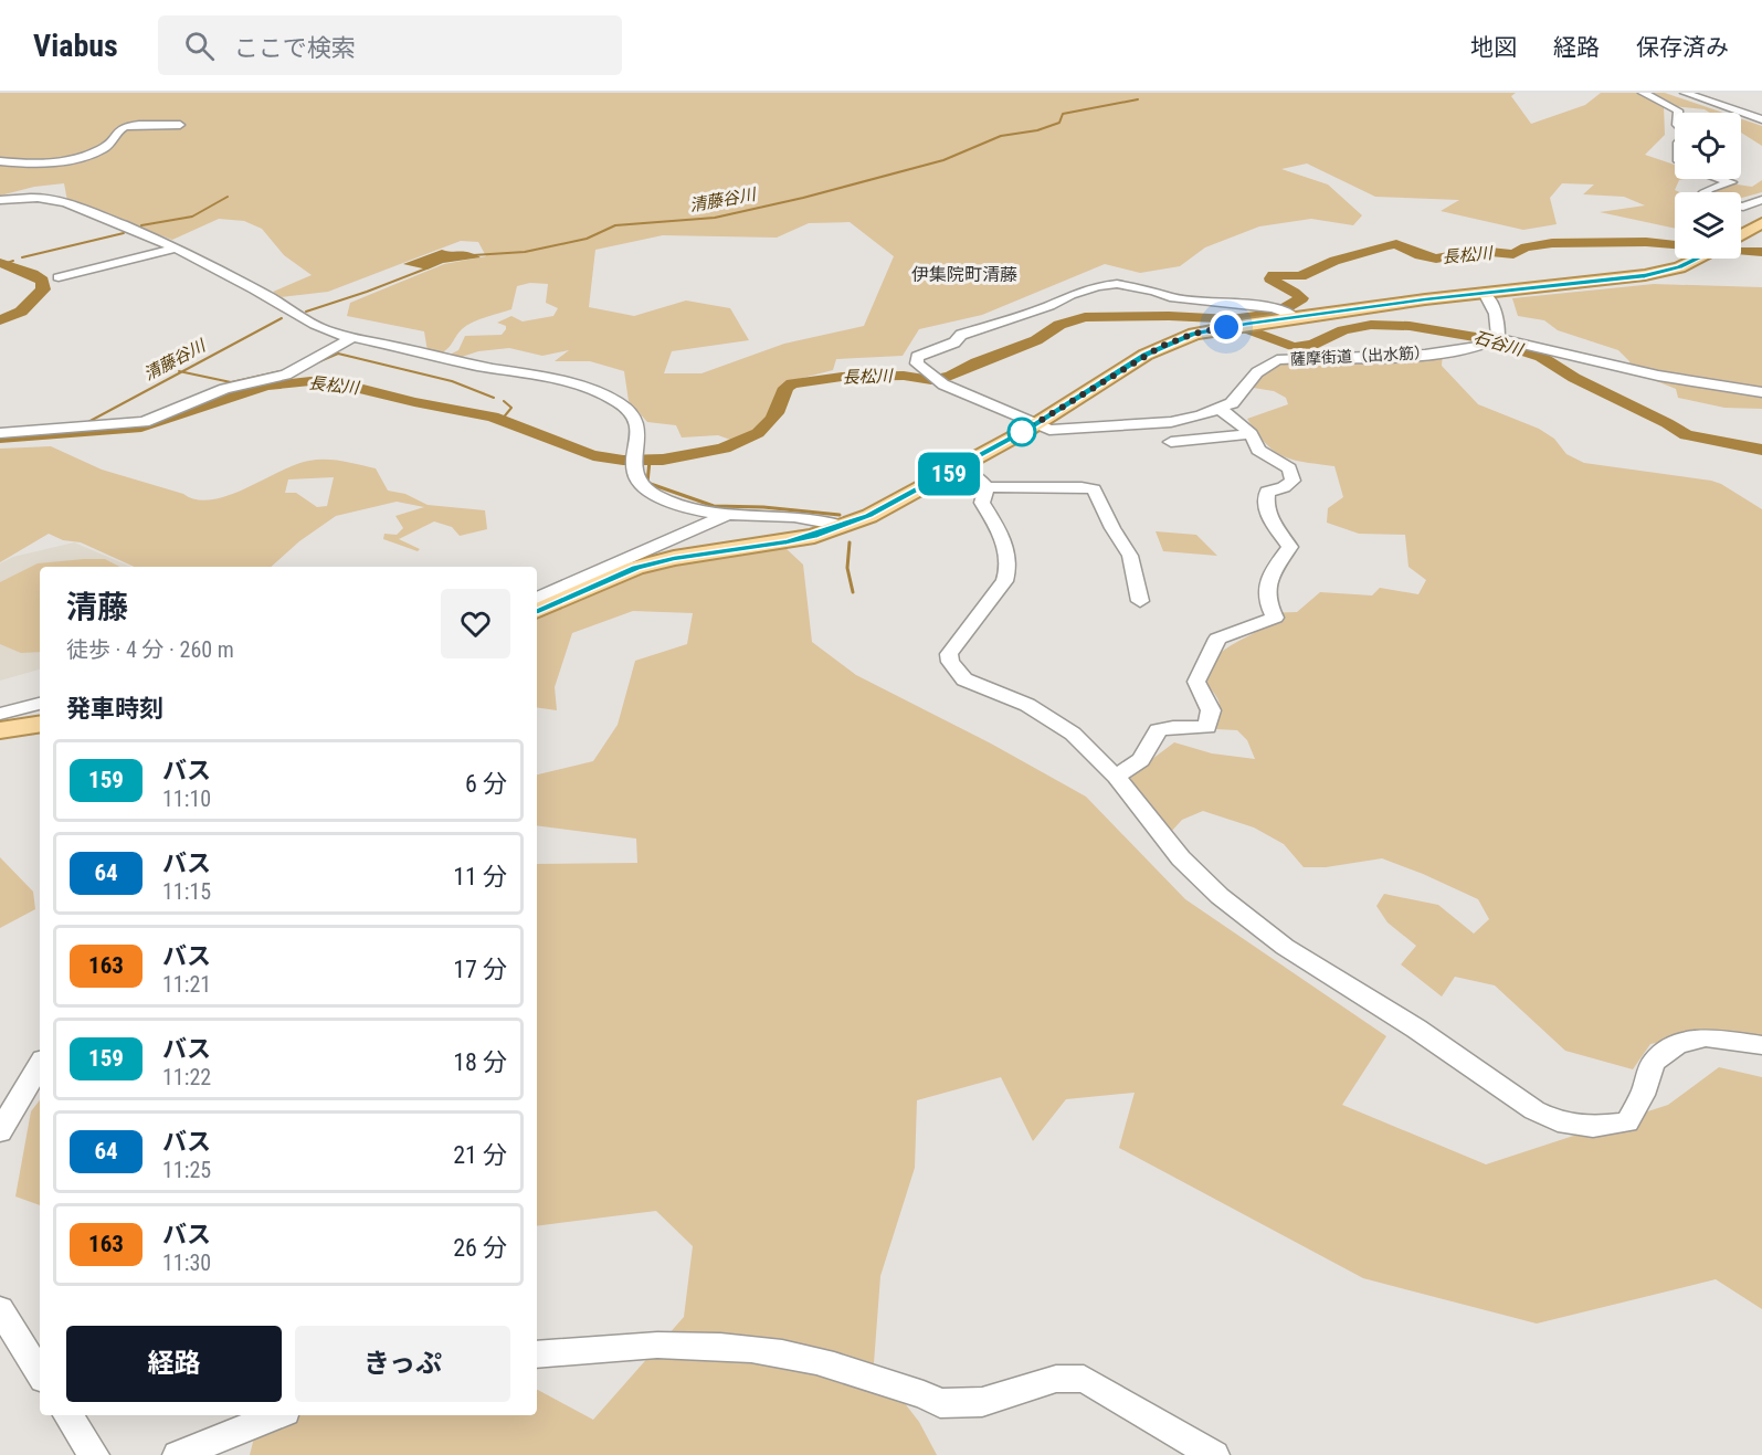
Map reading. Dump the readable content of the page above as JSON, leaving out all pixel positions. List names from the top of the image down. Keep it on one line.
{"streets":{"street":["薩摩街道（出水筋）"]},"districts":["伊集院町清藤"],"water":["清藤谷川","長松川","石谷川"],"lines":["bus line 159"],"page":{"header":"Viabus","search":"ここで検索","nav":["地図","経路","保存済み"],"on_map":"159","heading":[["清藤","徒歩 · 4 分 · 260 m"],"発車時刻"],"list":[{"mark":"159","name":"バス","note":"11:10","value":"6 分"},{"mark":"64","name":"バス","note":"11:15","value":"11 分"},{"mark":"163","name":"バス","note":"11:21","value":"17 分"},{"mark":"159","name":"バス","note":"11:22","value":"18 分"},{"mark":"64","name":"バス","note":"11:25","value":"21 分"},{"mark":"163","name":"バス","note":"11:30","value":"26 分"}],"buttons":["経路","きっぷ"]}}
